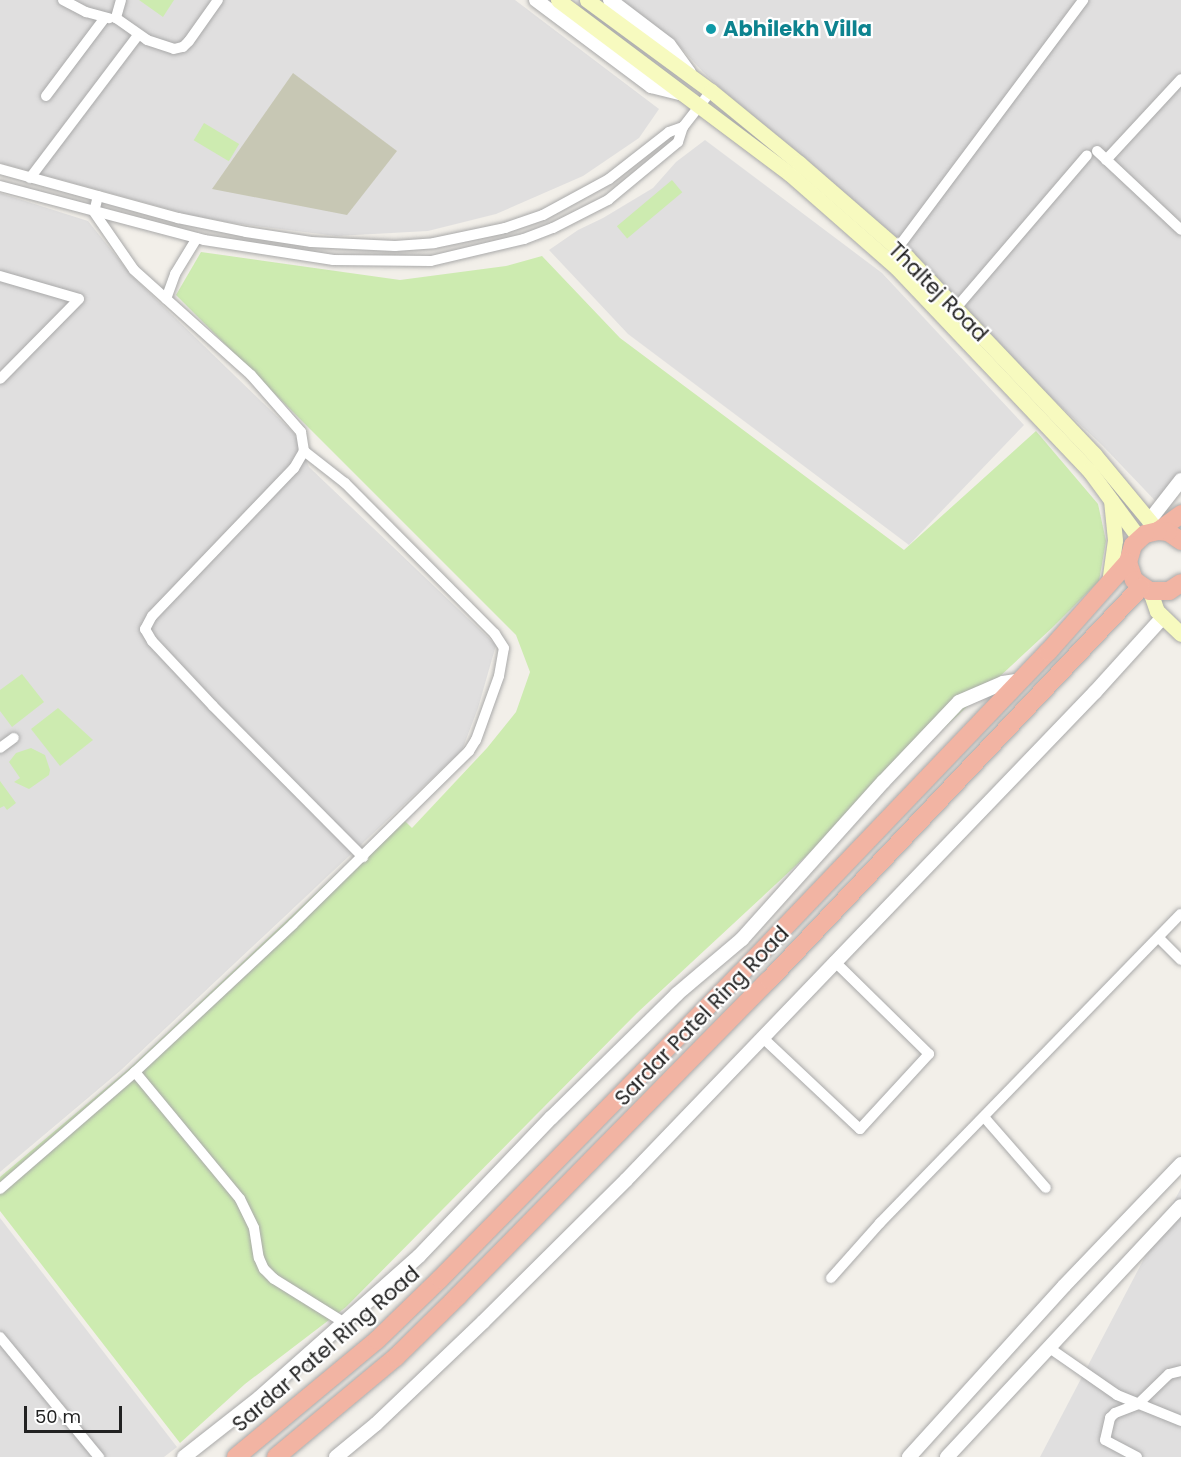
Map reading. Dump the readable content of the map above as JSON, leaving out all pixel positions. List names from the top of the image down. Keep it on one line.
{"streets":{"highway":["Sardar Patel Ring Road"],"main road":["Thaltej Road"]},"places":["Abhilekh Villa"],"scale_bar":"50 m"}
